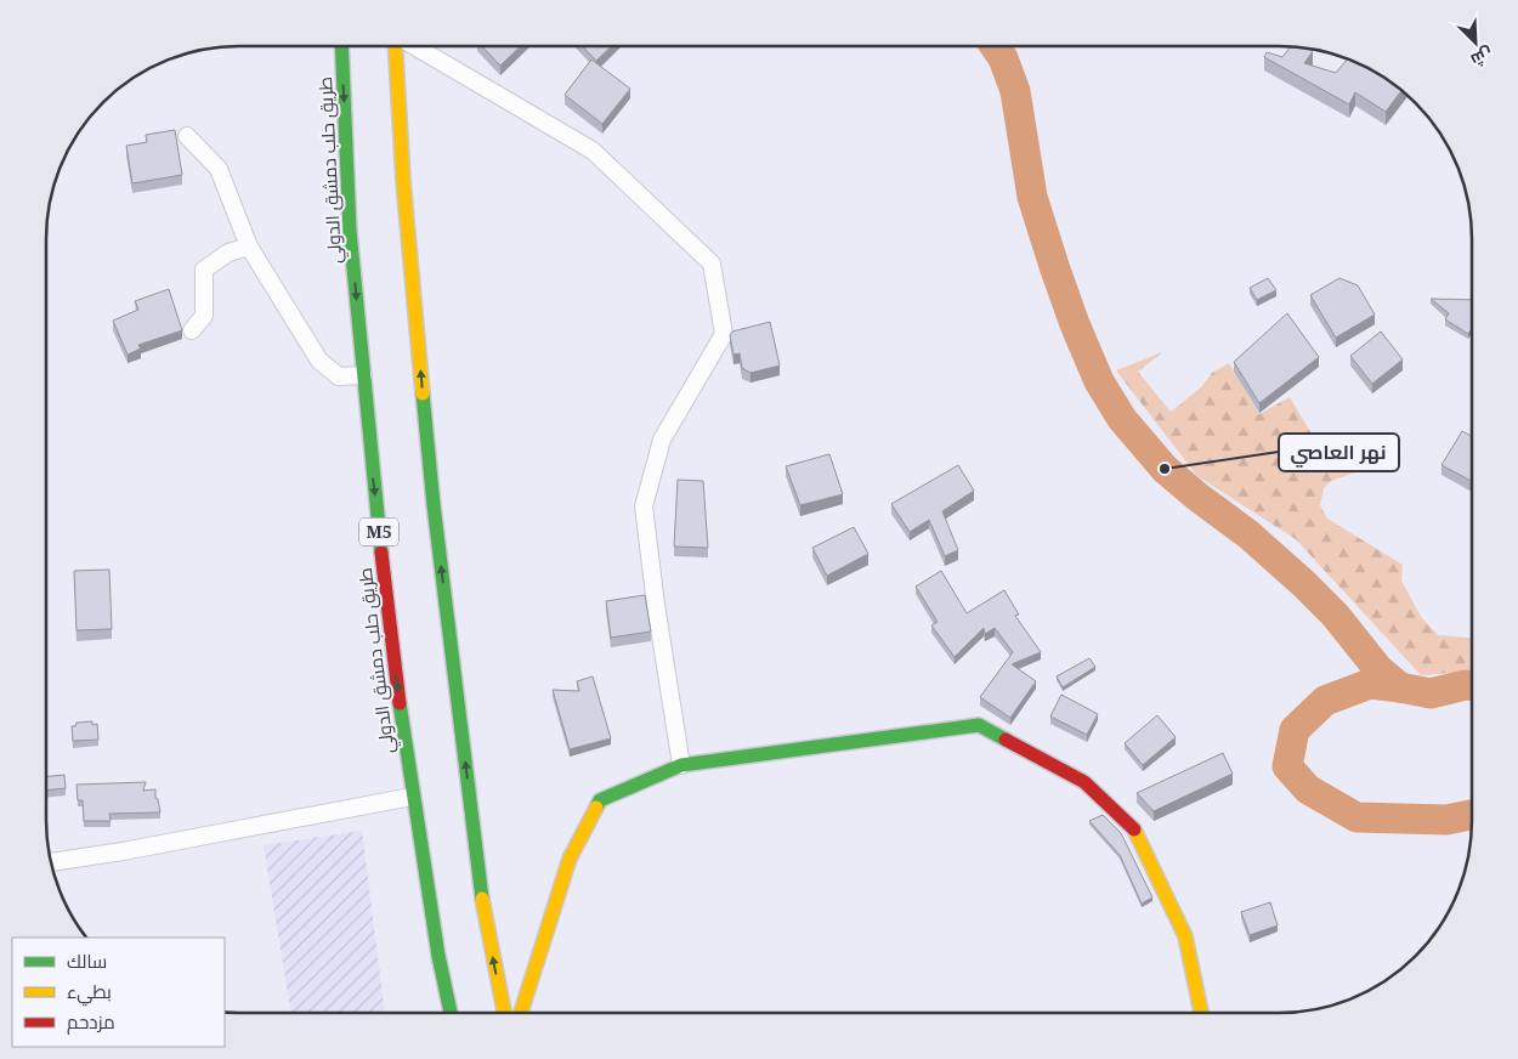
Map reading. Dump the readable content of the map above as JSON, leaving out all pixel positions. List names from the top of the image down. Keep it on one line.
{"streets":{"main road":["طريق حلب دمشق الدولي","M5"]},"places":["نهر العاصي"],"legend":["سالك","بطيء","مزدحم"],"north":"bottom right"}
